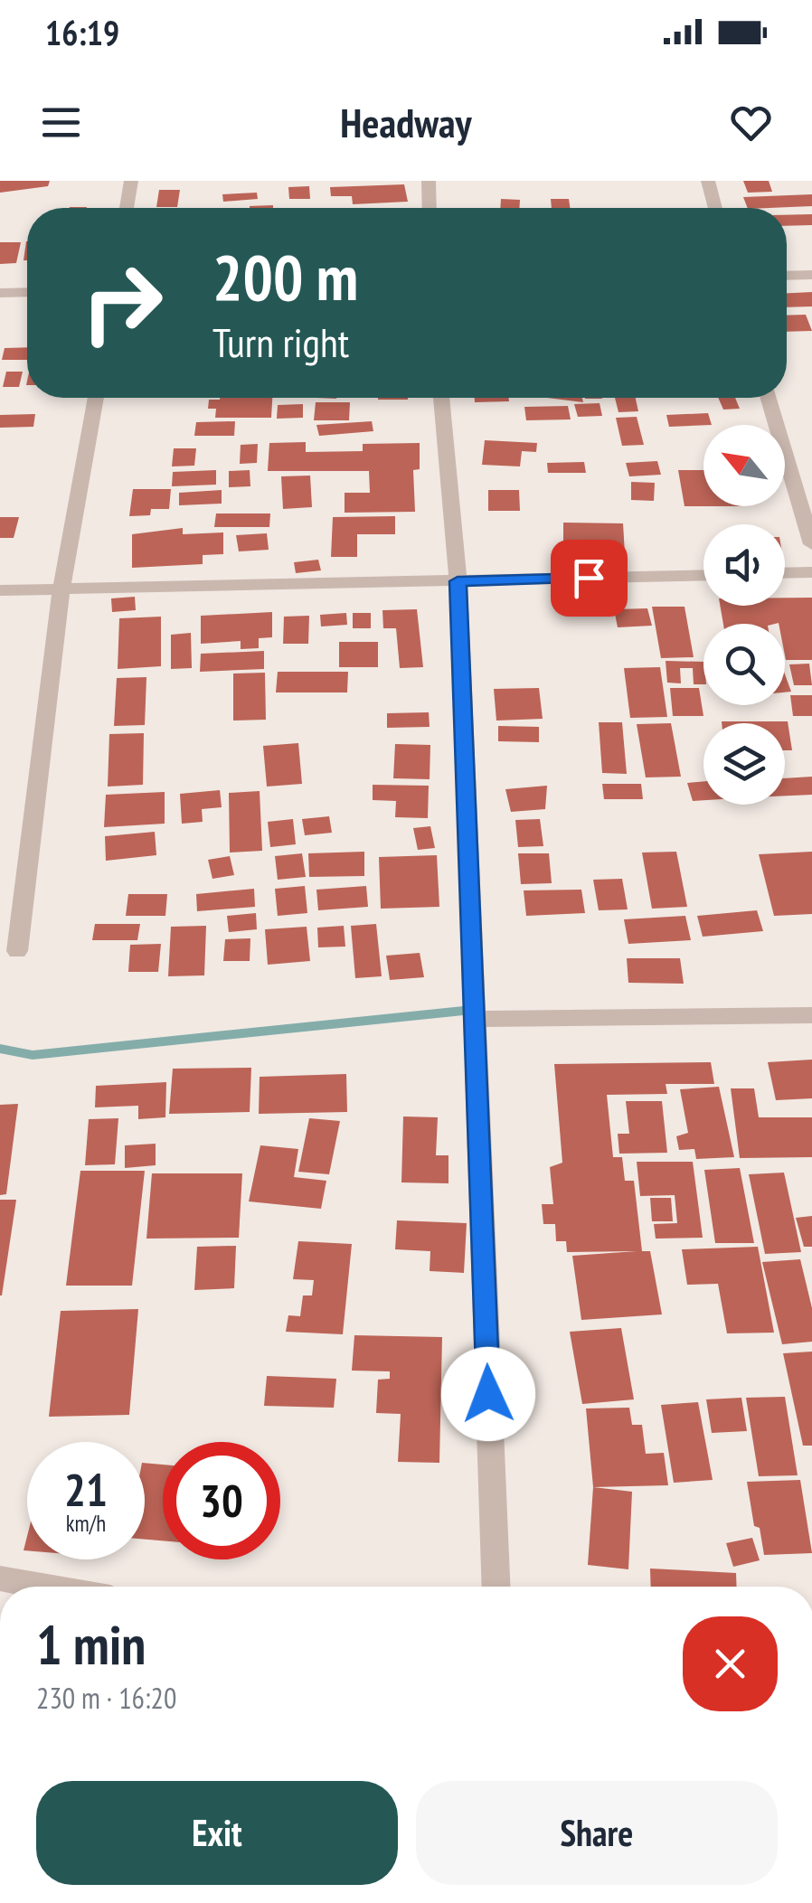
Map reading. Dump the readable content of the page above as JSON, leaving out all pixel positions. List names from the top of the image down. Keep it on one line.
{"north":"top left","page":{"status":"16:19","header":"Headway","turn":["200 m","Turn right"],"speed":"21 km/h","limit":"30","heading":["1 min","230 m · 16:20"],"buttons":["Exit","Share"]}}
